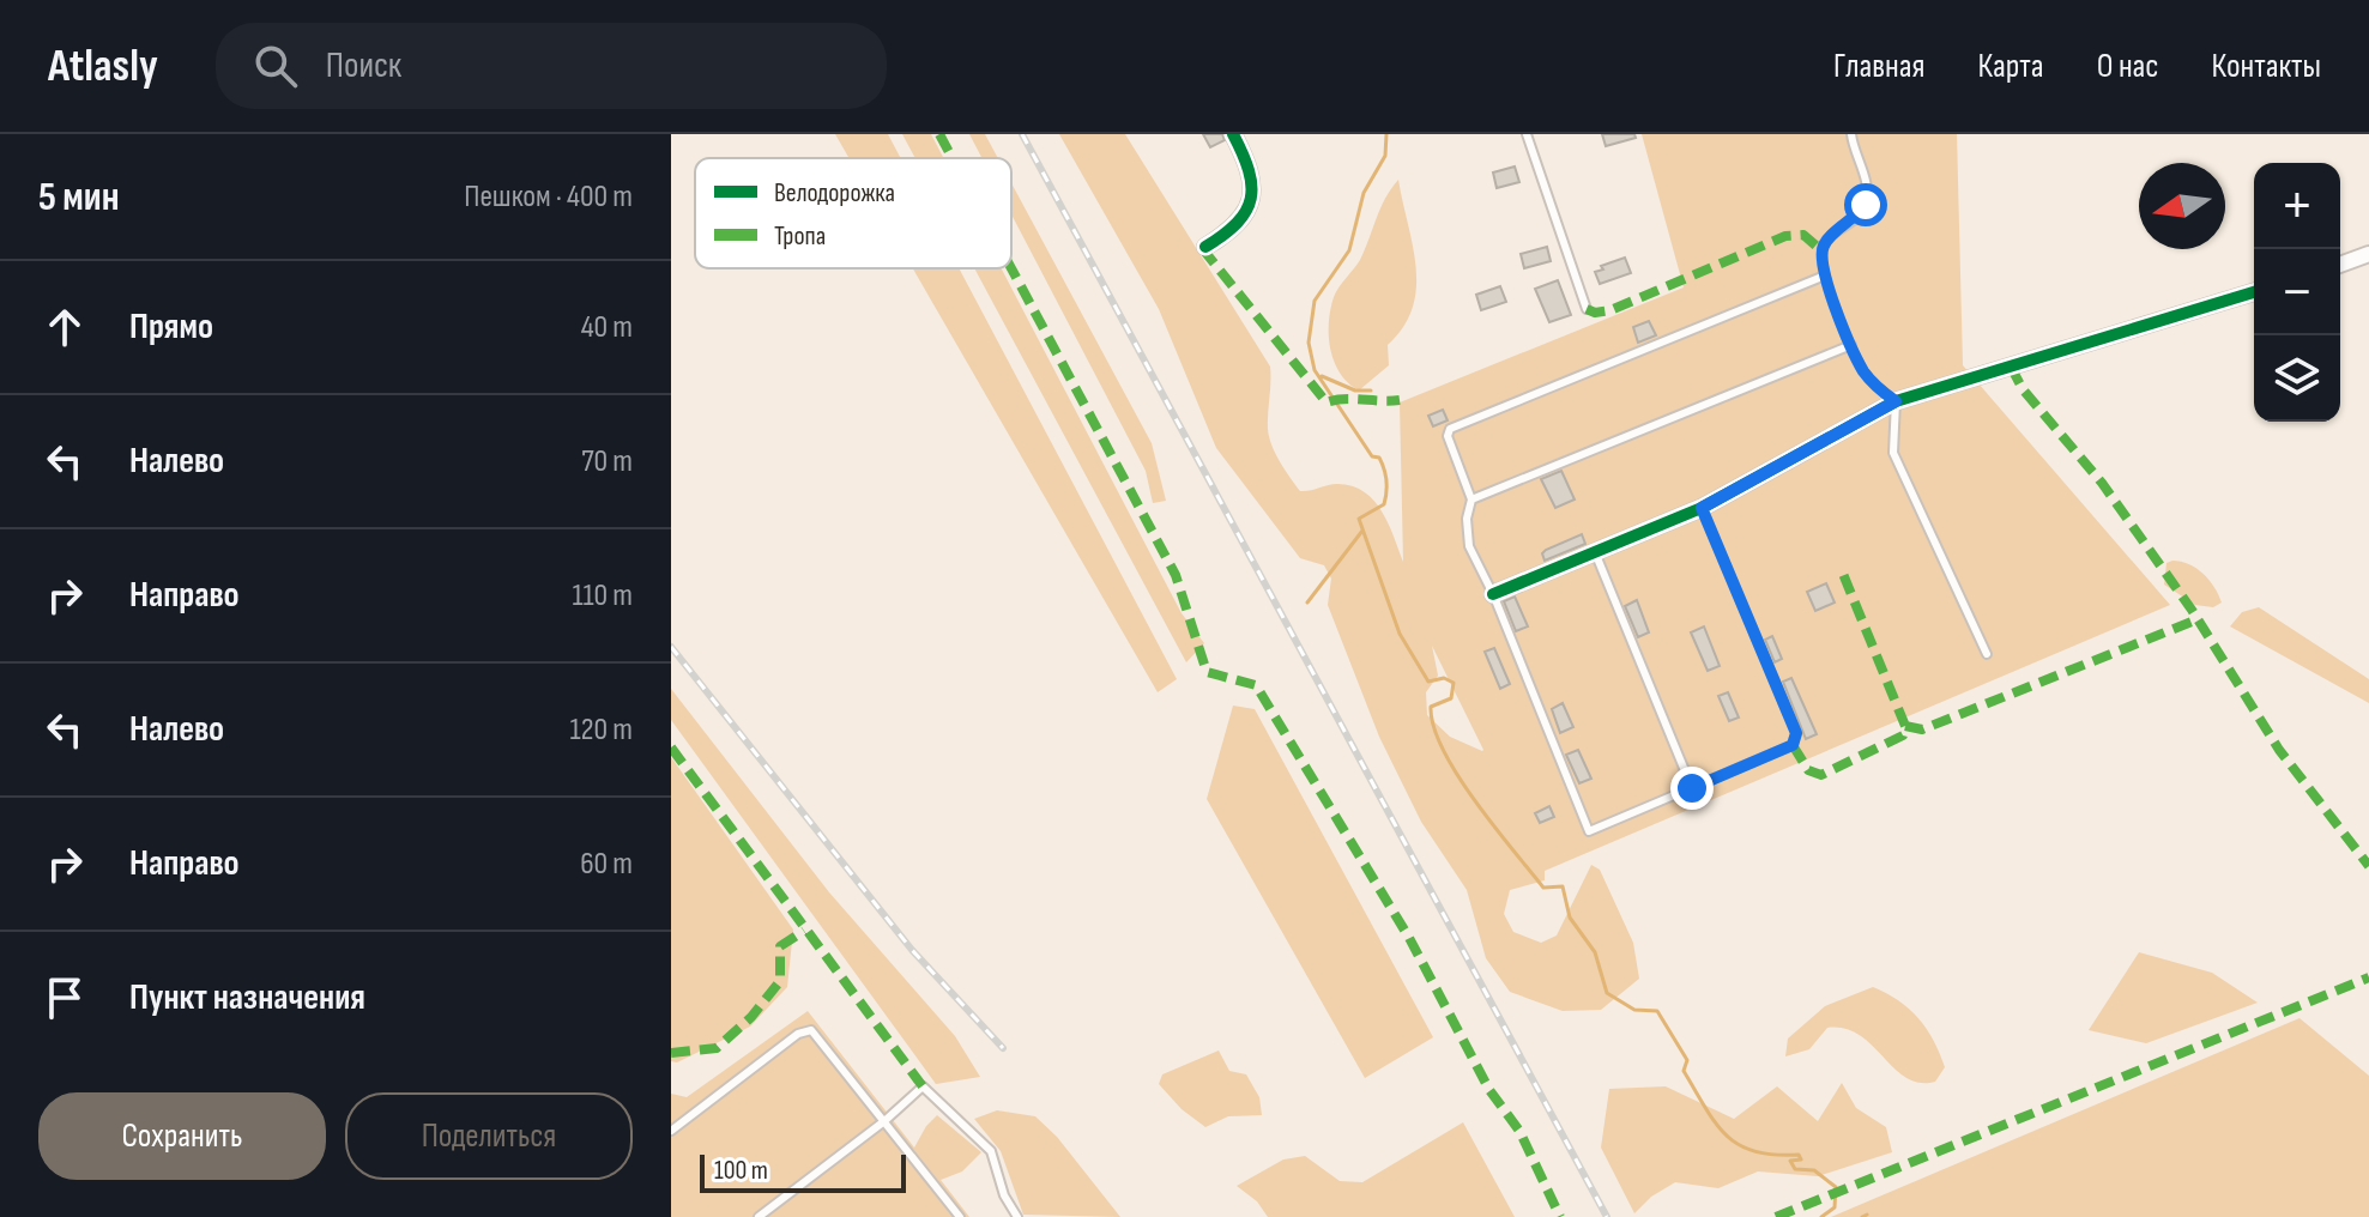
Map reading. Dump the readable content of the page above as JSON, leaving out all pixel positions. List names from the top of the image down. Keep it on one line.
{"legend":["Велодорожка","Тропа"],"scale_bar":"100 m","north":"left","page":{"header":"Atlasly","search":"Поиск","nav":["Главная","Карта","О нас","Контакты"],"heading":["5 мин","Пешком · 400 m"],"map_buttons":["+","−"],"list":[["Прямо","40 m"],["Налево","70 m"],["Направо","110 m"],["Налево","120 m"],["Направо","60 m"],"Пункт назначения"],"buttons":["Сохранить","Поделиться"],"scale":"100 m"}}
